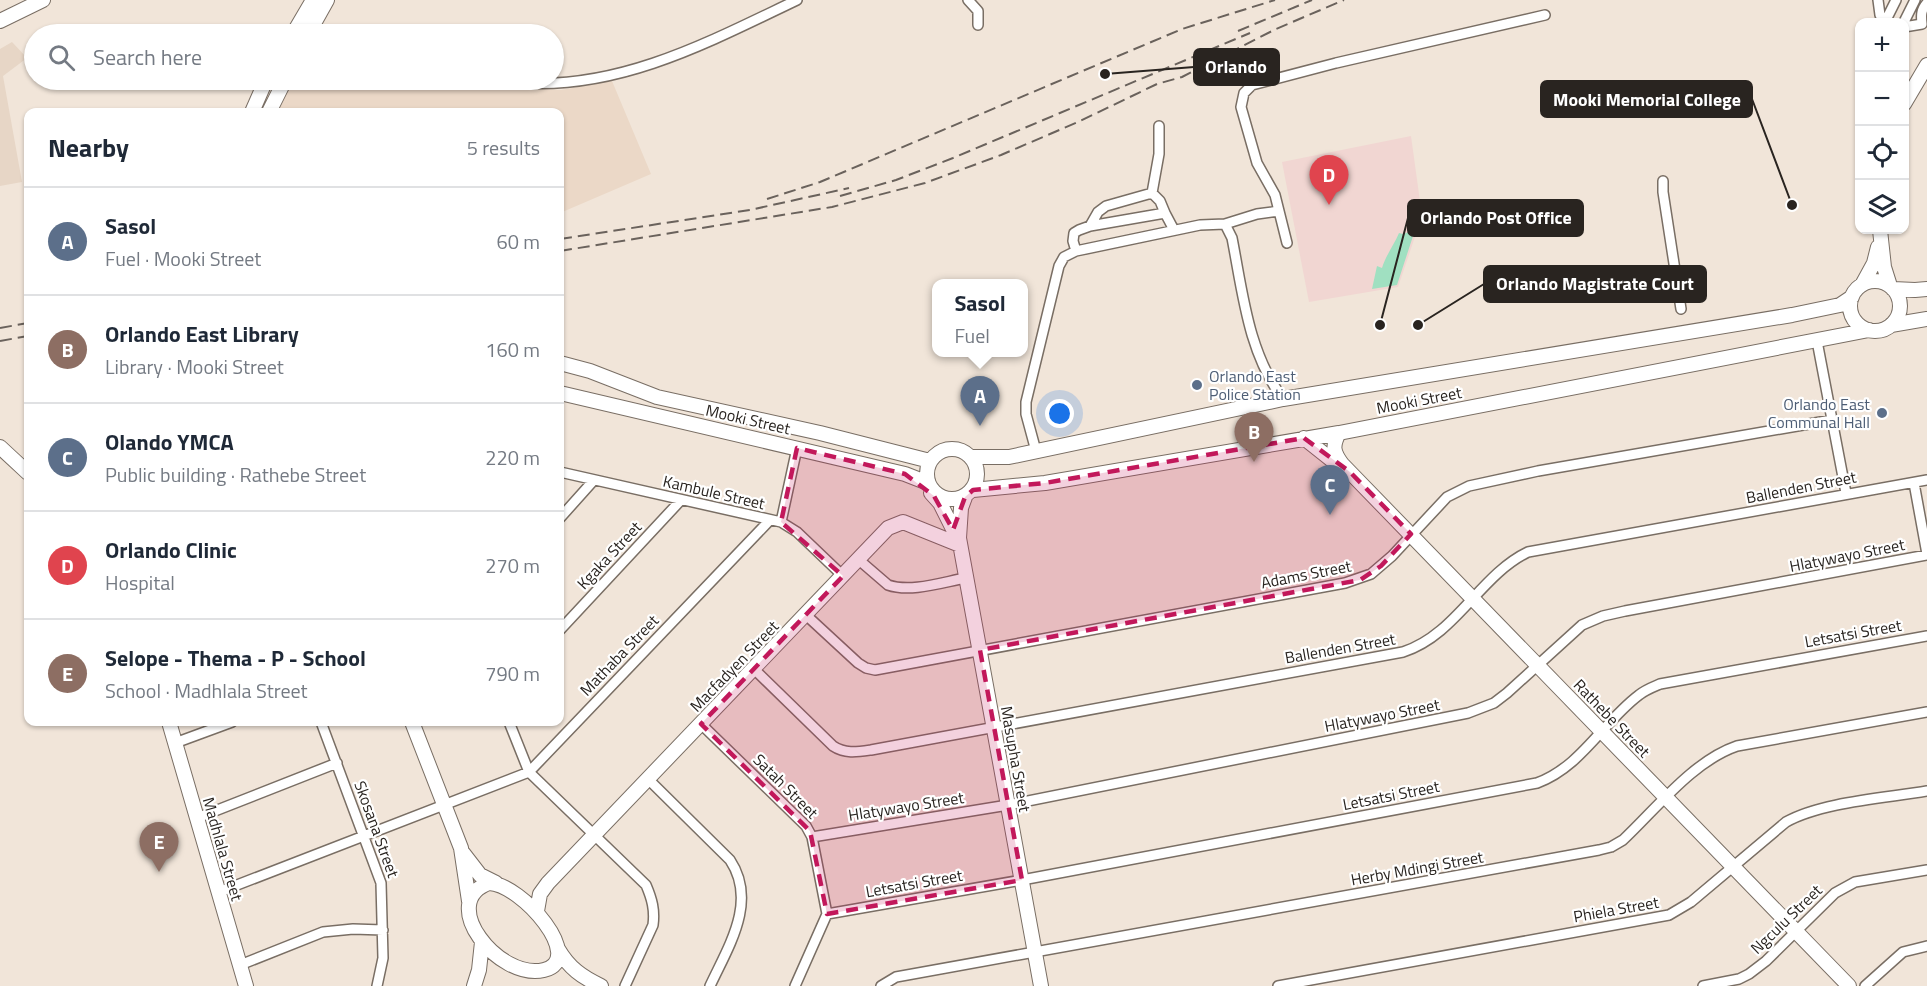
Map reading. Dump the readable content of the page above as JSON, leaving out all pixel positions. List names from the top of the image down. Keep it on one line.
{"streets":{"main road":["Mooki Street","Macfadyen Street","Rathebe Street","Masupha Street","Madhlala Street"],"street":["Ballenden Street","Kambule Street","Kgaka Street","Hlatywayo Street","Adams Street","Letsatsi Street","Mathaba Street","Satah Street","Skosana Street","Herby Mdingi Street","Phiela Street","Ngculu Street"]},"crossings":[["Mooki Street","Rathebe Street"],["Mooki Street","Masupha Street"],["Ballenden Street","Macfadyen Street"],["Ballenden Street","Rathebe Street"],["Ballenden Street","Masupha Street"],["Kambule Street","Kgaka Street"],["Kambule Street","Mathaba Street"],["Kambule Street","Macfadyen Street"],["Hlatywayo Street","Rathebe Street"],["Hlatywayo Street","Masupha Street"],["Hlatywayo Street","Satah Street"],["Adams Street","Macfadyen Street"],["Adams Street","Rathebe Street"],["Adams Street","Masupha Street"],["Letsatsi Street","Rathebe Street"],["Letsatsi Street","Masupha Street"],["Letsatsi Street","Satah Street"],["Mathaba Street","Skosana Street"],["Mathaba Street","Madhlala Street"],["Macfadyen Street","Masupha Street"],["Macfadyen Street","Satah Street"],["Rathebe Street","Herby Mdingi Street"],["Rathebe Street","Phiela Street"],["Rathebe Street","Ngculu Street"],["Masupha Street","Herby Mdingi Street"]],"places":["Orlando","Mooki Memorial College","Orlando Post Office","Orlando Magistrate Court","Orlando East Police Station","Orlando East Communal Hall"],"page":{"map_buttons":["+","−"],"search":"Search here","heading":["Nearby","5 results"],"pins":["D","A","B","C","E"],"list":[{"mark":"A","name":"Sasol","note":"Fuel · Mooki Street","value":"60 m"},{"mark":"B","name":"Orlando East Library","note":"Library · Mooki Street","value":"160 m"},{"mark":"C","name":"Olando YMCA","note":"Public building · Rathebe Street","value":"220 m"},{"mark":"D","name":"Orlando Clinic","note":"Hospital","value":"270 m"},{"mark":"E","name":"Selope - Thema - P - School","note":"School · Madhlala Street","value":"790 m"}],"popup":["Sasol","Fuel"]}}
